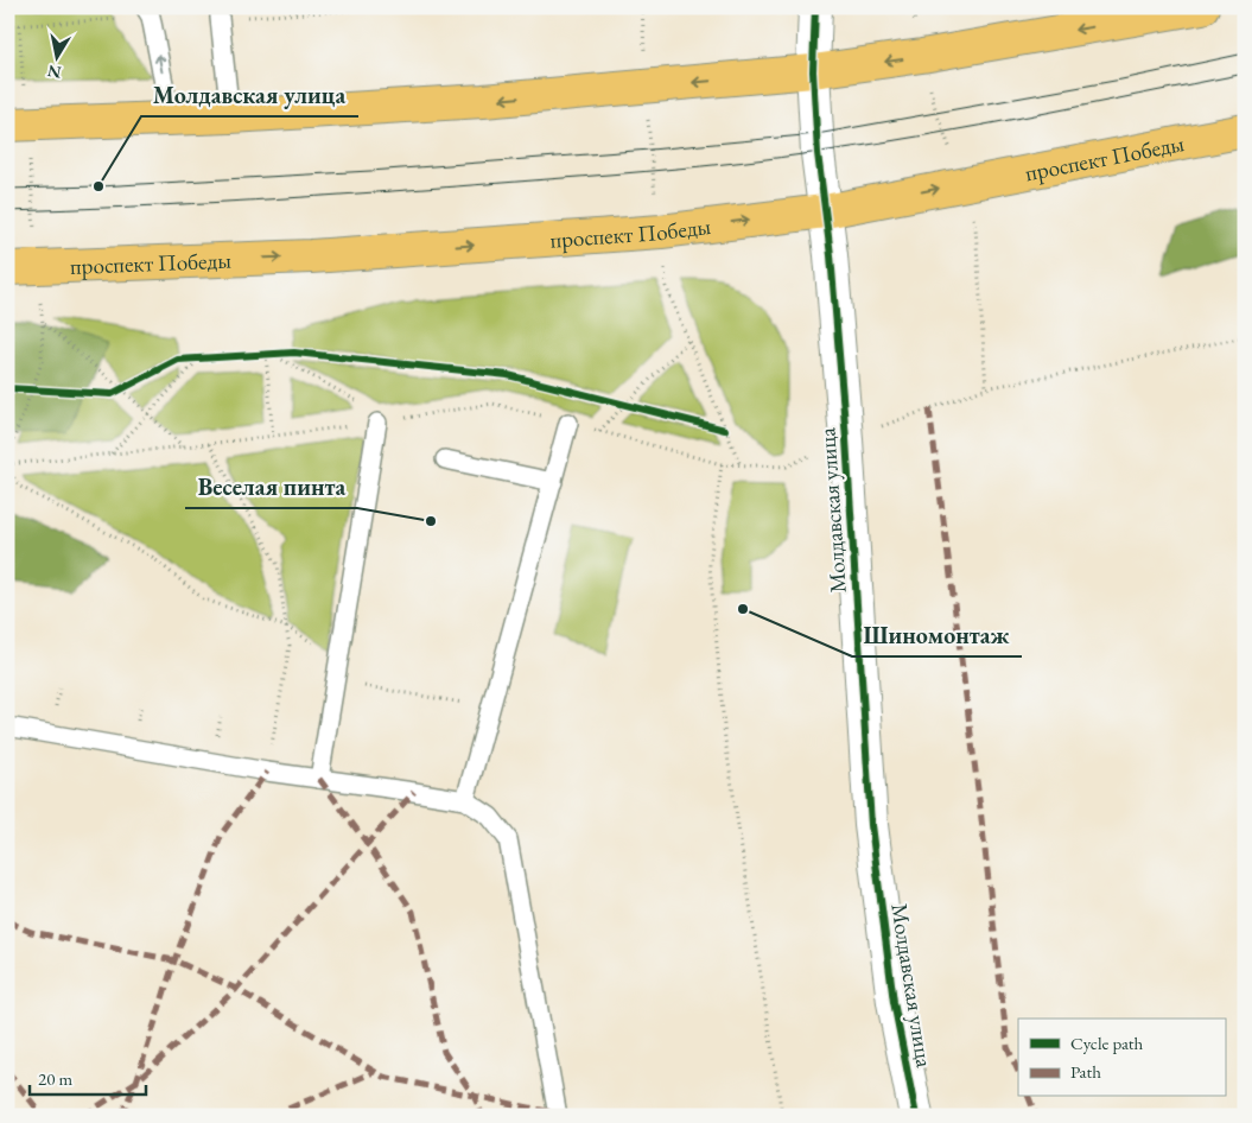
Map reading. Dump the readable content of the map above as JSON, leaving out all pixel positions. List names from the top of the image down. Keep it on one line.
{"streets":{"main road":["проспект Победы"],"street":["Молдавская улица"]},"crossings":[["проспект Победы","Молдавская улица"]],"places":["Молдавская улица","Веселая пинта","Шиномонтаж"],"legend":["Cycle path","Path"],"scale_bar":"20 m","north":"bottom"}
